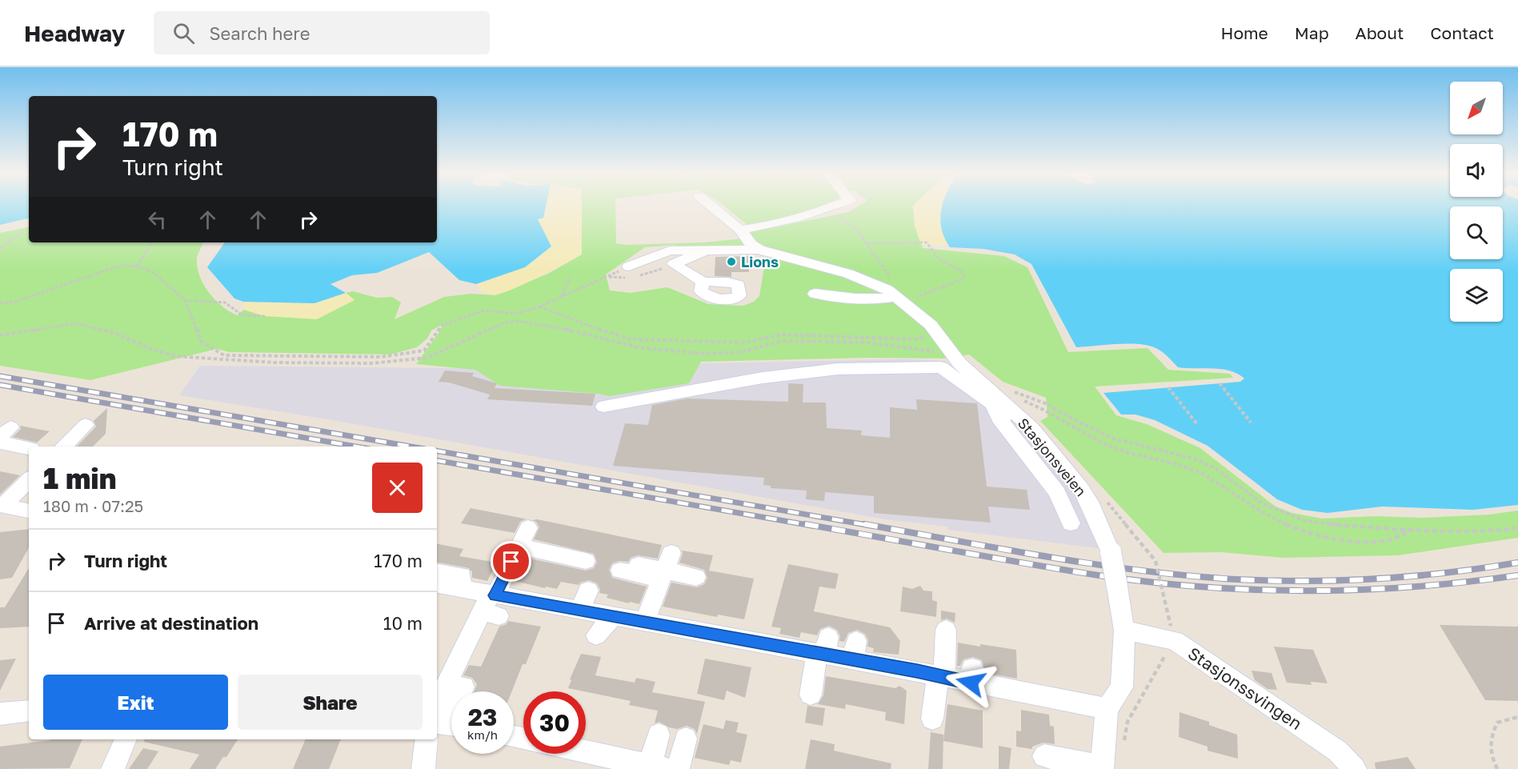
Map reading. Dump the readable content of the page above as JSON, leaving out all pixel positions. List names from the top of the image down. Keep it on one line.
{"streets":{"street":["Stasjonsveien","Stasjonssvingen"]},"crossings":[["Stasjonsveien","Stasjonssvingen"]],"places":["Lions"],"north":"bottom left","page":{"header":"Headway","search":"Search here","nav":["Home","Map","About","Contact"],"turn":["170 m","Turn right"],"heading":["1 min","180 m · 07:25"],"list":[{"name":"Turn right","value":"170 m"},{"name":"Arrive at destination","value":"10 m"}],"buttons":["Exit","Share"],"speed":"23 km/h","limit":"30"}}
